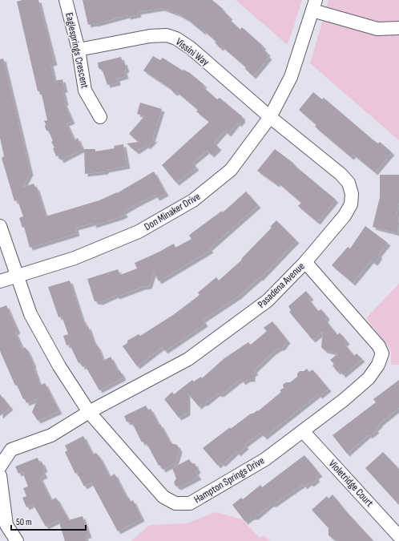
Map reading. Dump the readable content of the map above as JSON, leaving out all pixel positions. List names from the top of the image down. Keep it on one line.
{"streets":{"street":["Eaglesprings Crescent","Vissini Way","Don Minaker Drive","Pasadena Avenue","Hampton Springs Drive","Violetridge Court"]},"crossings":[["Eaglesprings Crescent","Vissini Way"],["Vissini Way","Don Minaker Drive"],["Vissini Way","Pasadena Avenue"],["Don Minaker Drive","Pasadena Avenue"],["Don Minaker Drive","Hampton Springs Drive"],["Pasadena Avenue","Hampton Springs Drive"],["Hampton Springs Drive","Violetridge Court"]],"scale_bar":"50 m"}
